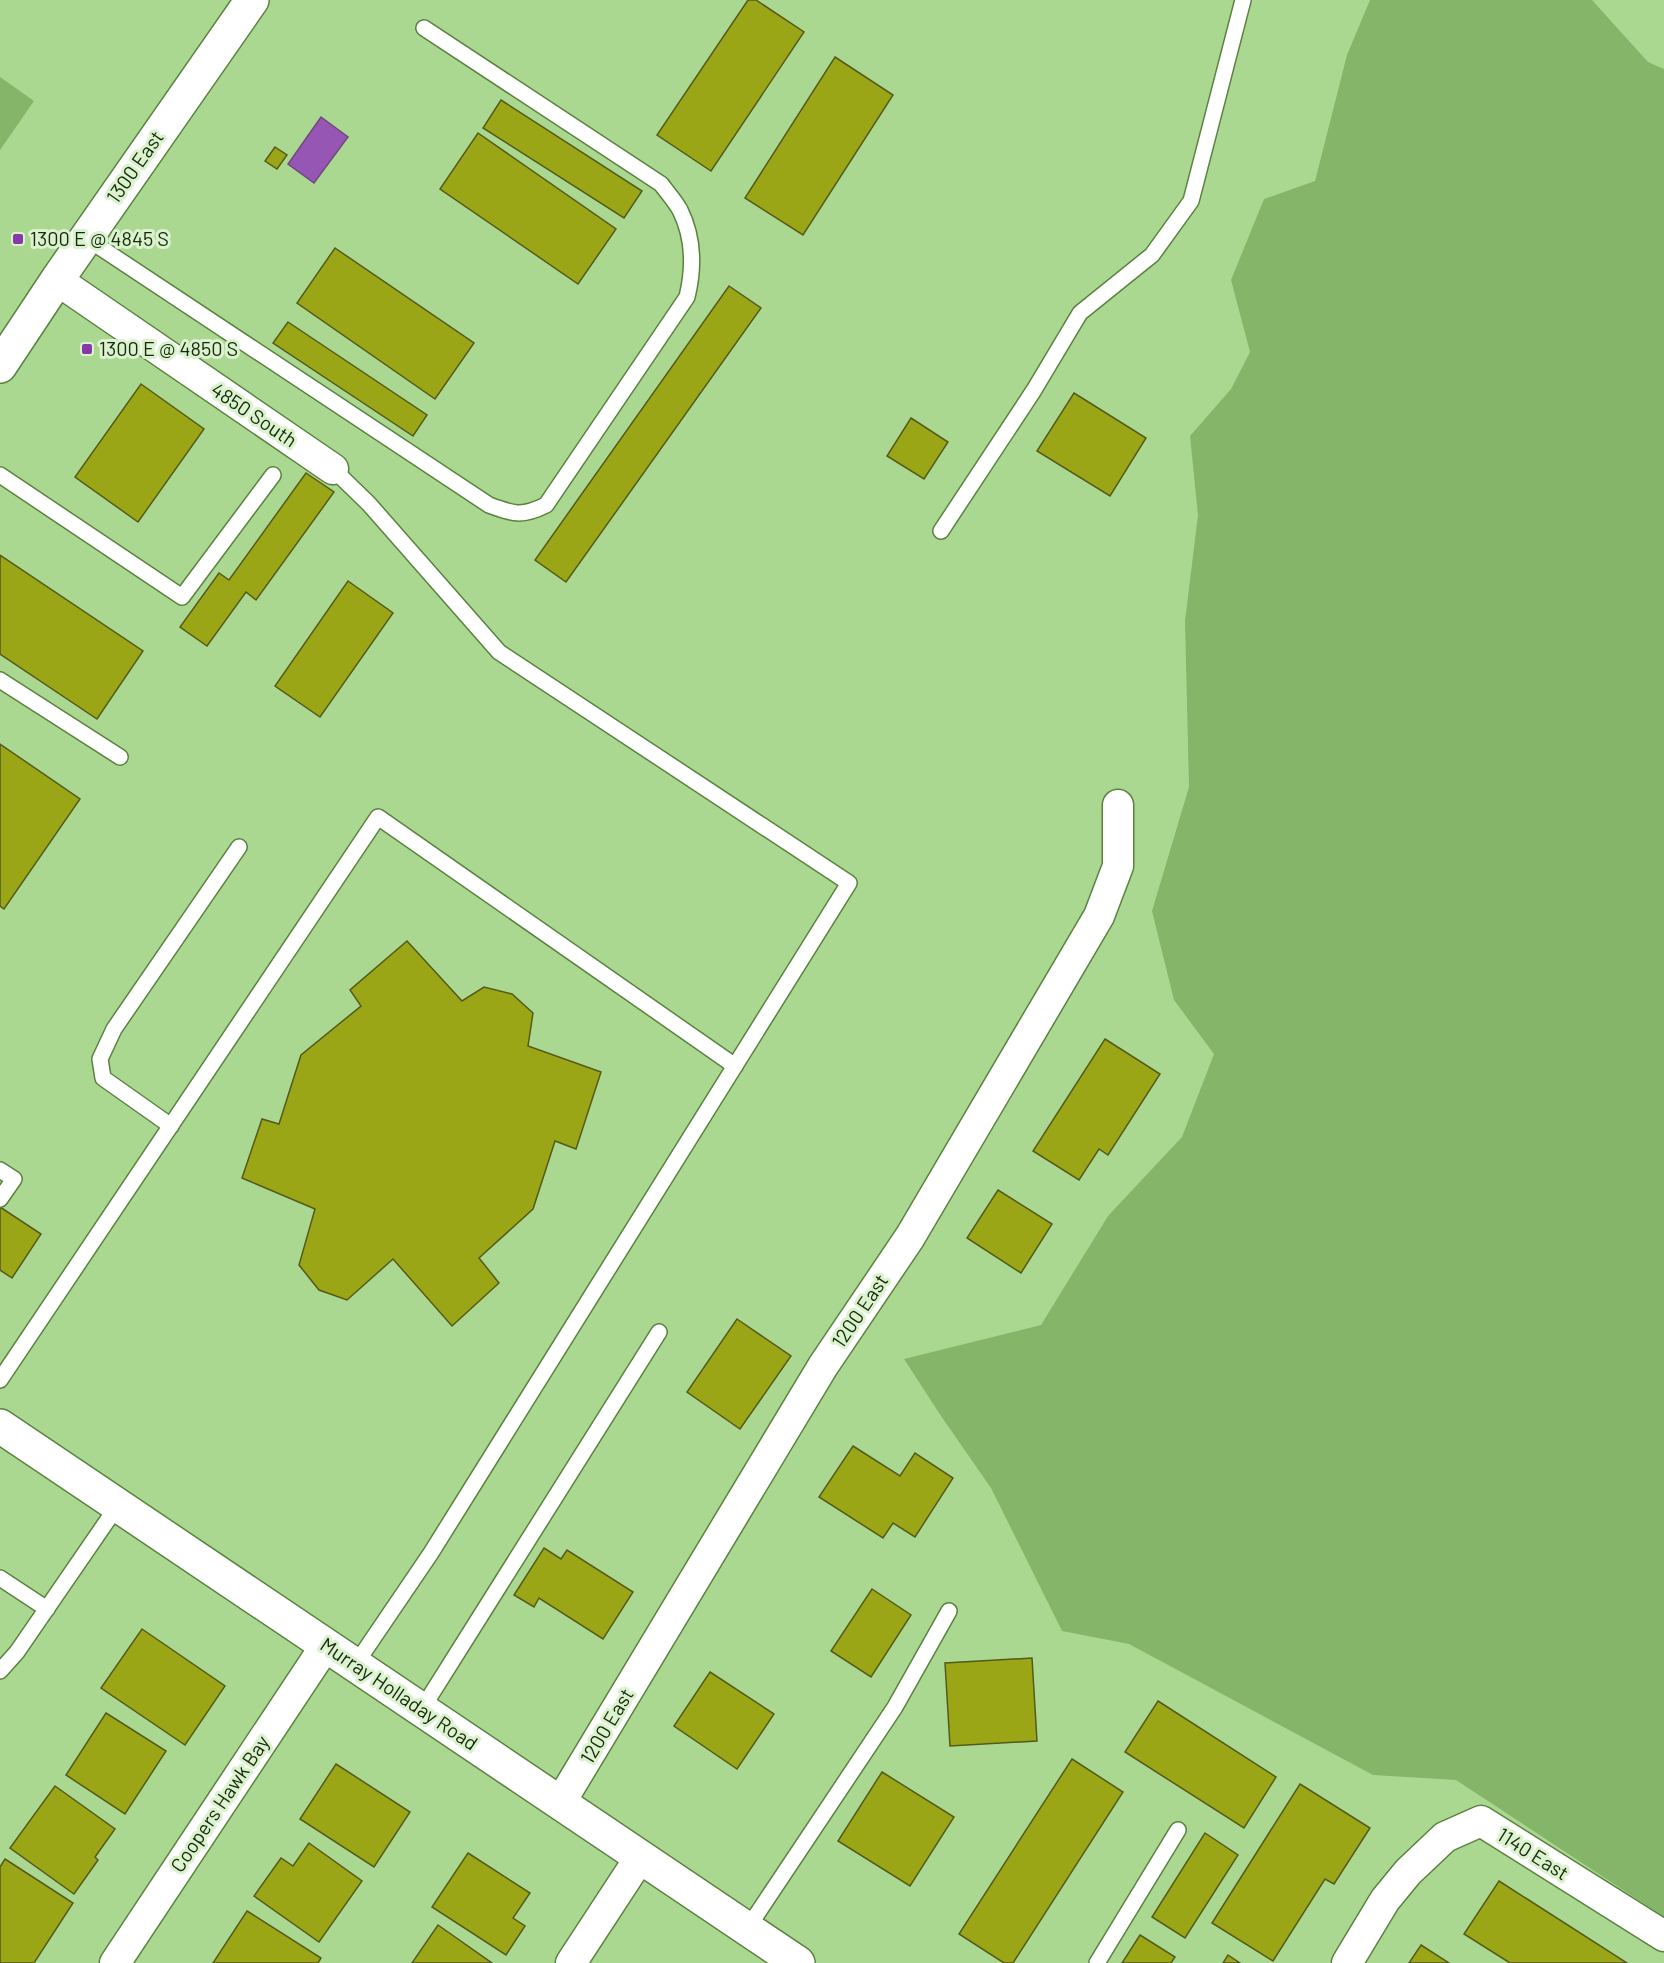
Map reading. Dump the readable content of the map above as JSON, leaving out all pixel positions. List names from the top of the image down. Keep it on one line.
{"streets":{"main road":["1300 East","Murray Holladay Road"],"street":["4850 South","1200 East","Coopers Hawk Bay","1140 East"]},"crossings":[["1300 East","4850 South"],["1200 East","Murray Holladay Road"],["Murray Holladay Road","Coopers Hawk Bay"]],"places":{"transit":["1300 E @ 4845 S","1300 E @ 4850 S"]}}
